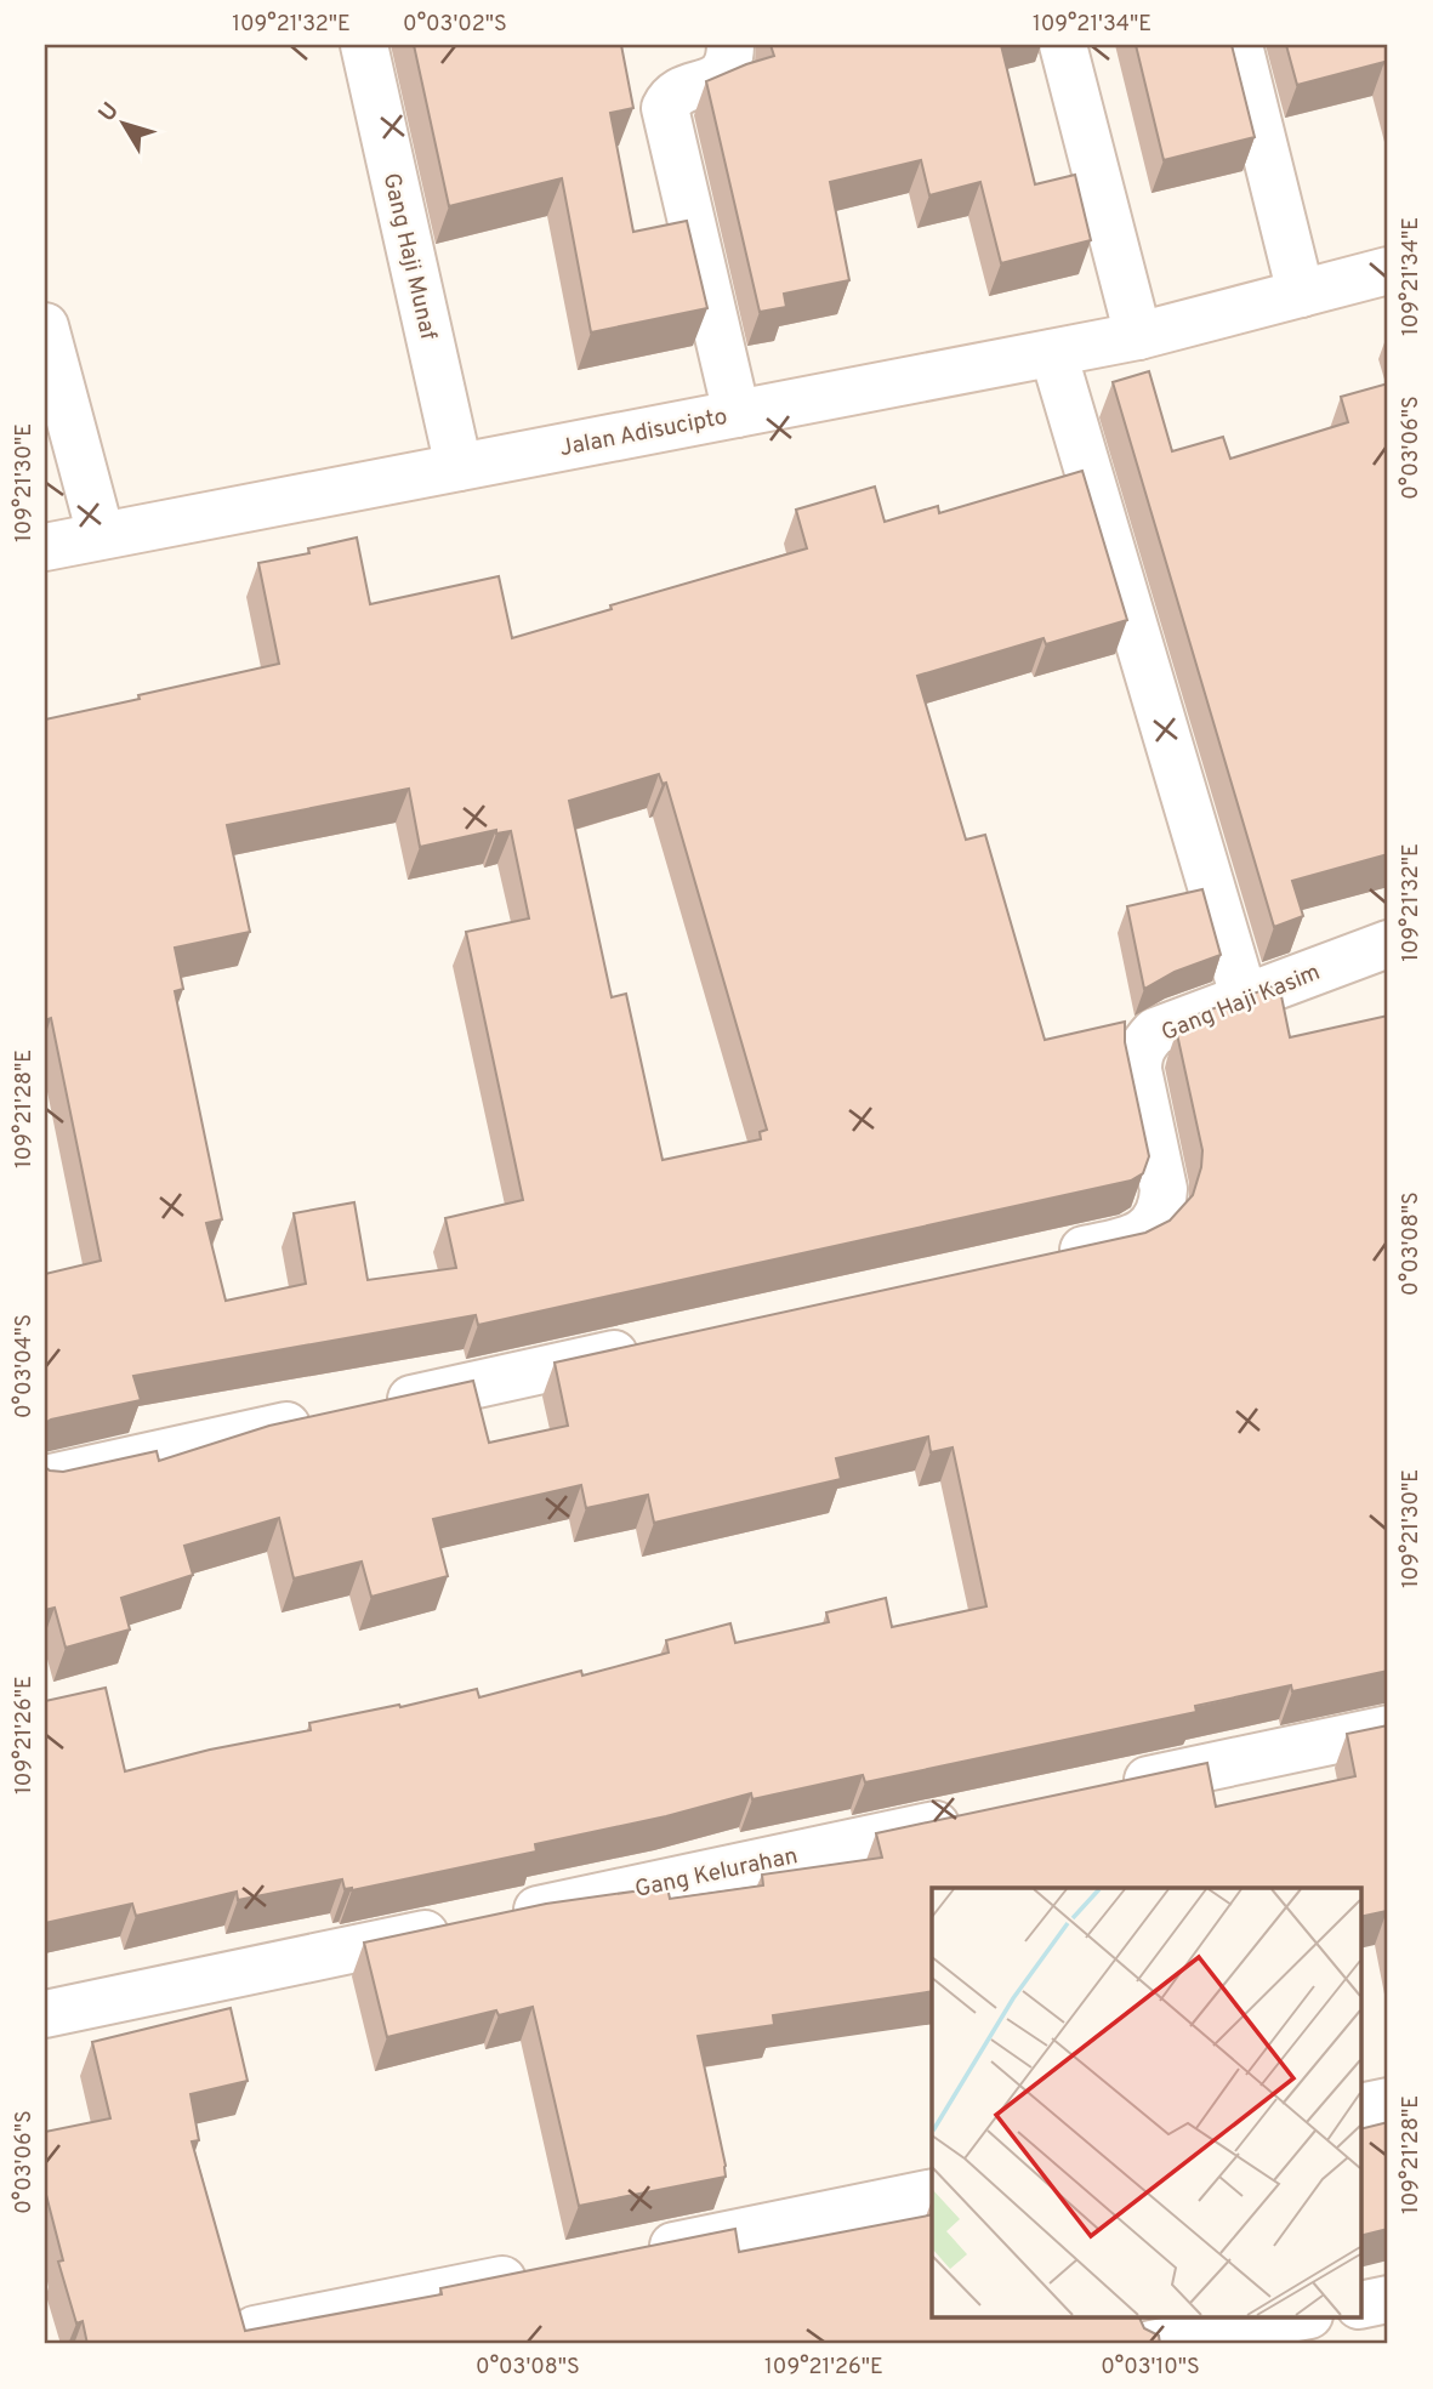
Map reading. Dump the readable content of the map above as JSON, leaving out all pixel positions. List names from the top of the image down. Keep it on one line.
{"streets":{"street":["Gang Haji Munaf","Jalan Adisucipto","Gang Haji Kasim","Gang Kelurahan"]},"crossings":[["Gang Haji Munaf","Jalan Adisucipto"]],"north":"top left","coordinates":["109°21'32\"E","0°03'02\"S","109°21'34\"E","0°03'06\"S","109°21'30\"E","109°21'28\"E","0°03'08\"S","0°03'04\"S","109°21'26\"E","0°03'10\"S"]}
